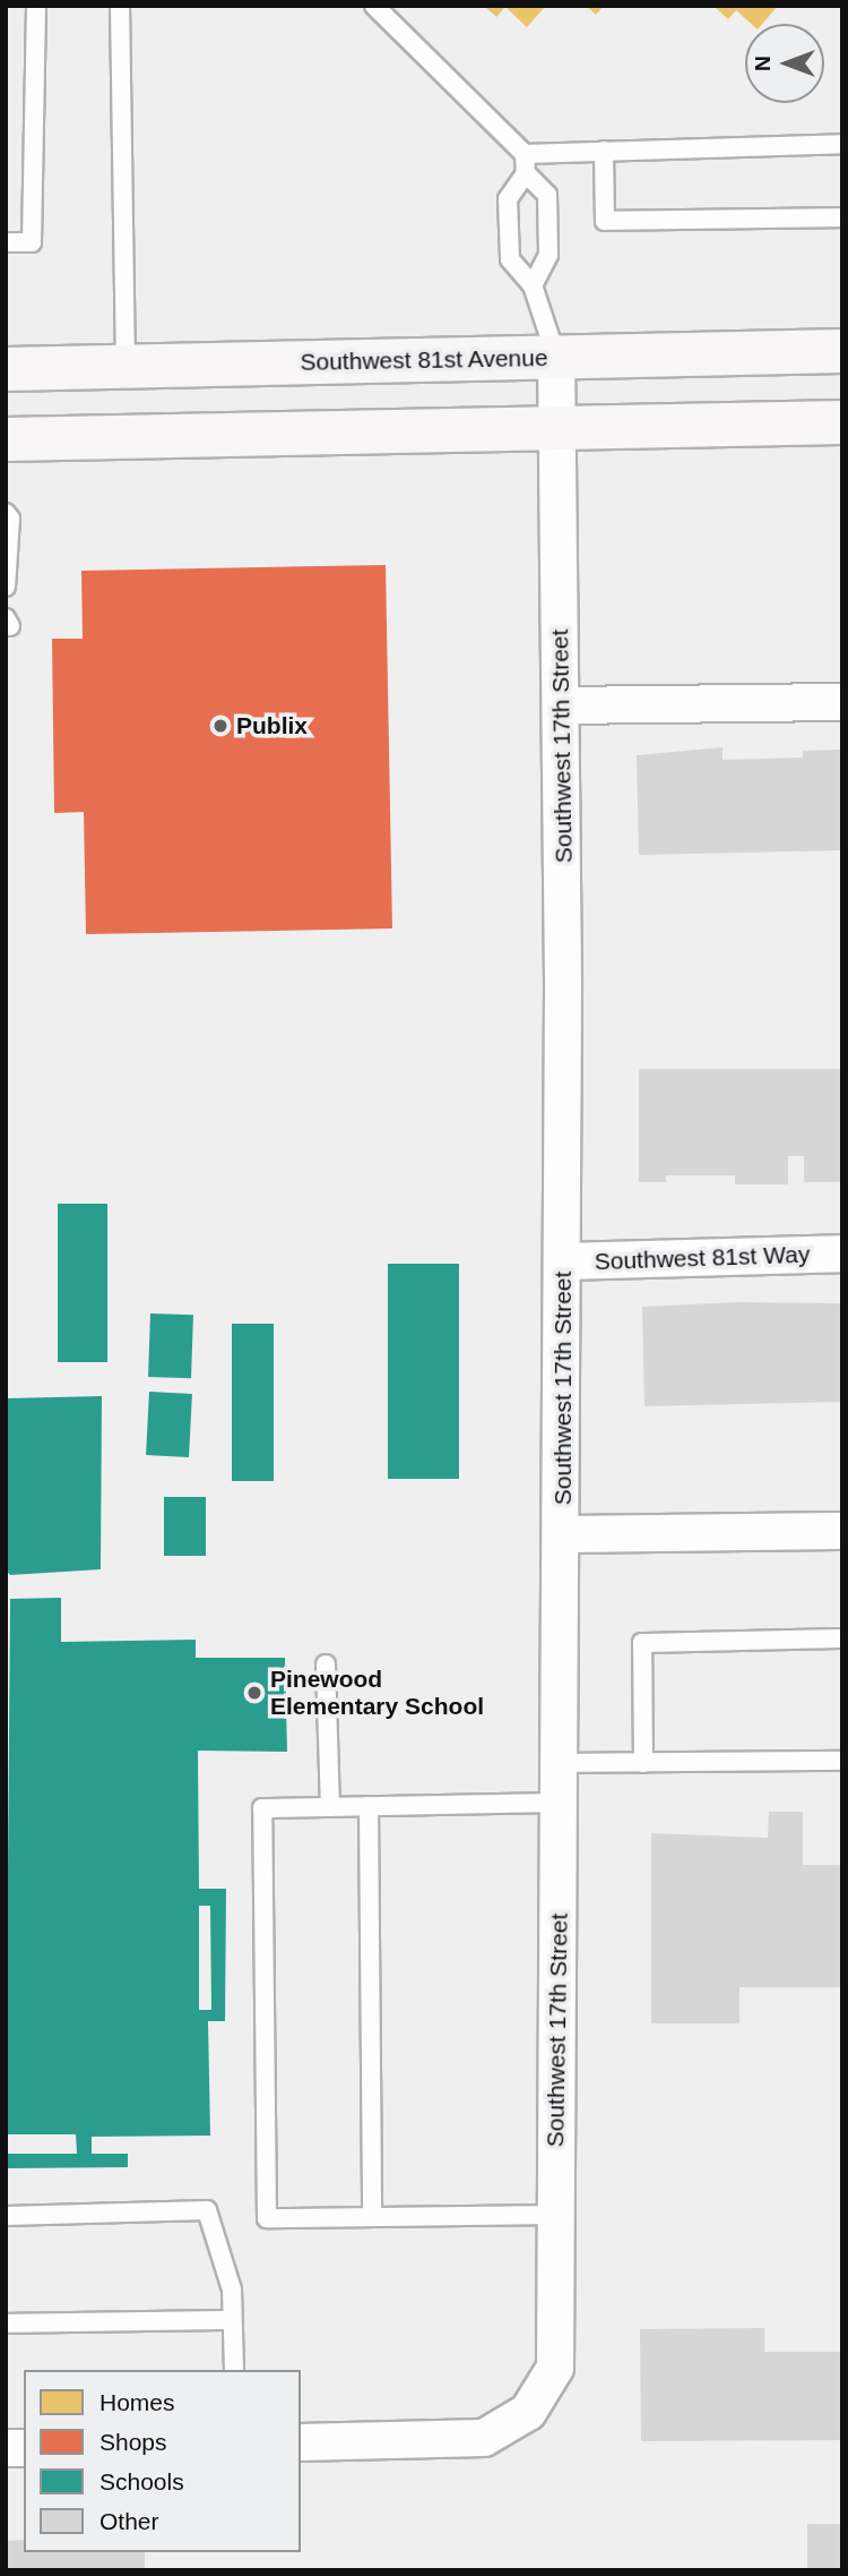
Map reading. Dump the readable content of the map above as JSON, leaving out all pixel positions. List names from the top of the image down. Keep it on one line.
{"streets":{"street":["Southwest 81st Avenue","Southwest 17th Street","Southwest 81st Way"]},"crossings":[["Southwest 81st Avenue","Southwest 17th Street"],["Southwest 17th Street","Southwest 81st Way"]],"places":["Publix","Pinewood Elementary School"],"legend":["Homes","Shops","Schools","Other"],"north":"left"}
